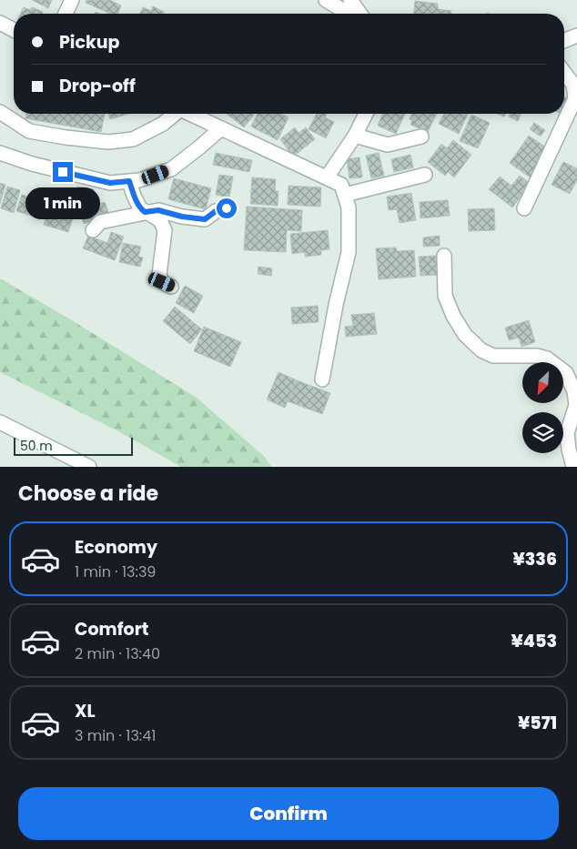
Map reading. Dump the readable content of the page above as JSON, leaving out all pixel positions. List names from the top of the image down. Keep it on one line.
{"scale_bar":"50 m","north":"bottom left","page":{"banner":["Pickup","Drop-off"],"bubble":"1 min","scale":"50 m","heading":"Choose a ride","list":[{"name":"Economy","note":"1 min · 13:39","value":"¥336"},{"name":"Comfort","note":"2 min · 13:40","value":"¥453"},{"name":"XL","note":"3 min · 13:41","value":"¥571"}],"buttons":"Confirm"}}
